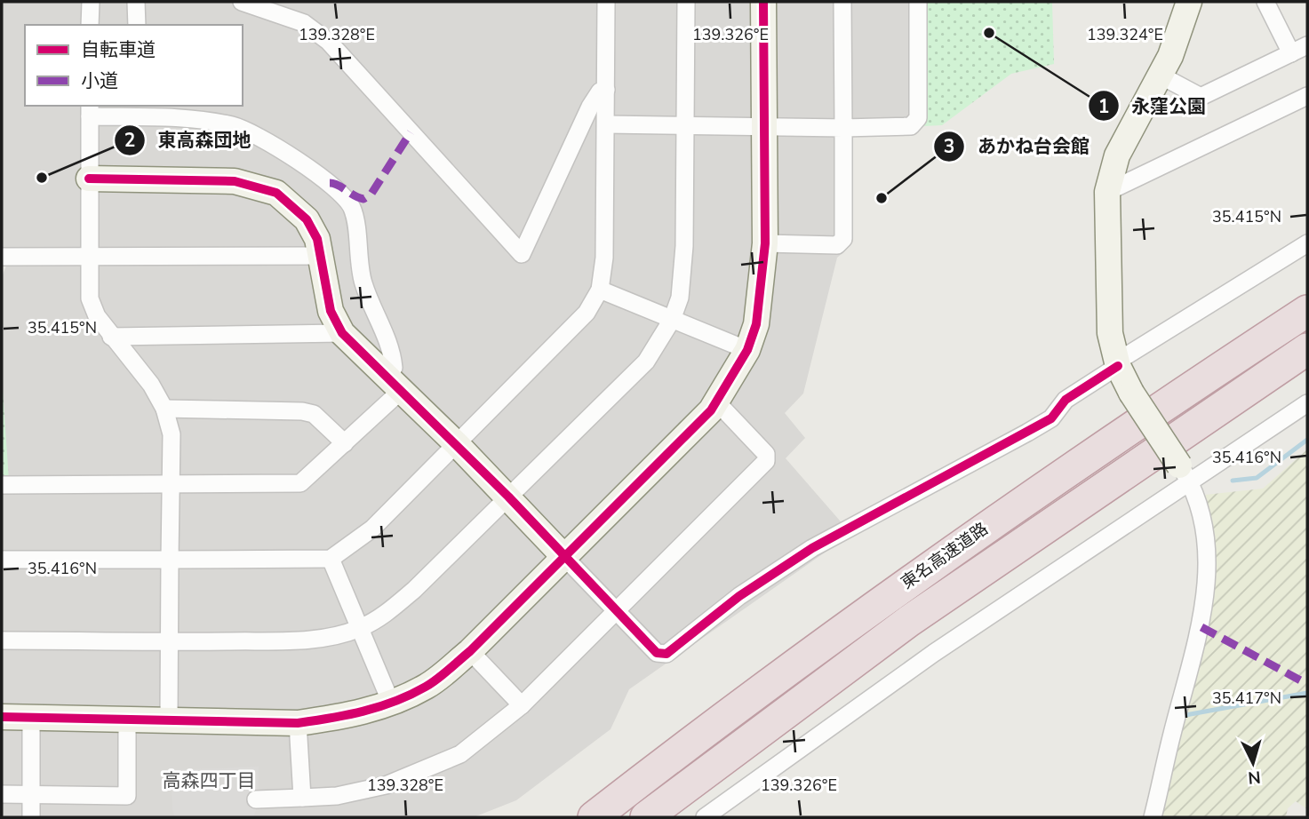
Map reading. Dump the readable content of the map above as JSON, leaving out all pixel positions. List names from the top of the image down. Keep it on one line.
{"streets":{"highway":["東名高速道路"]},"districts":["高森四丁目"],"places":["永窪公園","東高森団地","あかね台会館"],"legend":["自転車道","小道"],"north":"bottom","coordinates":["139.328°E","139.326°E","139.324°E","35.415°N","35.416°N","35.417°N"]}
